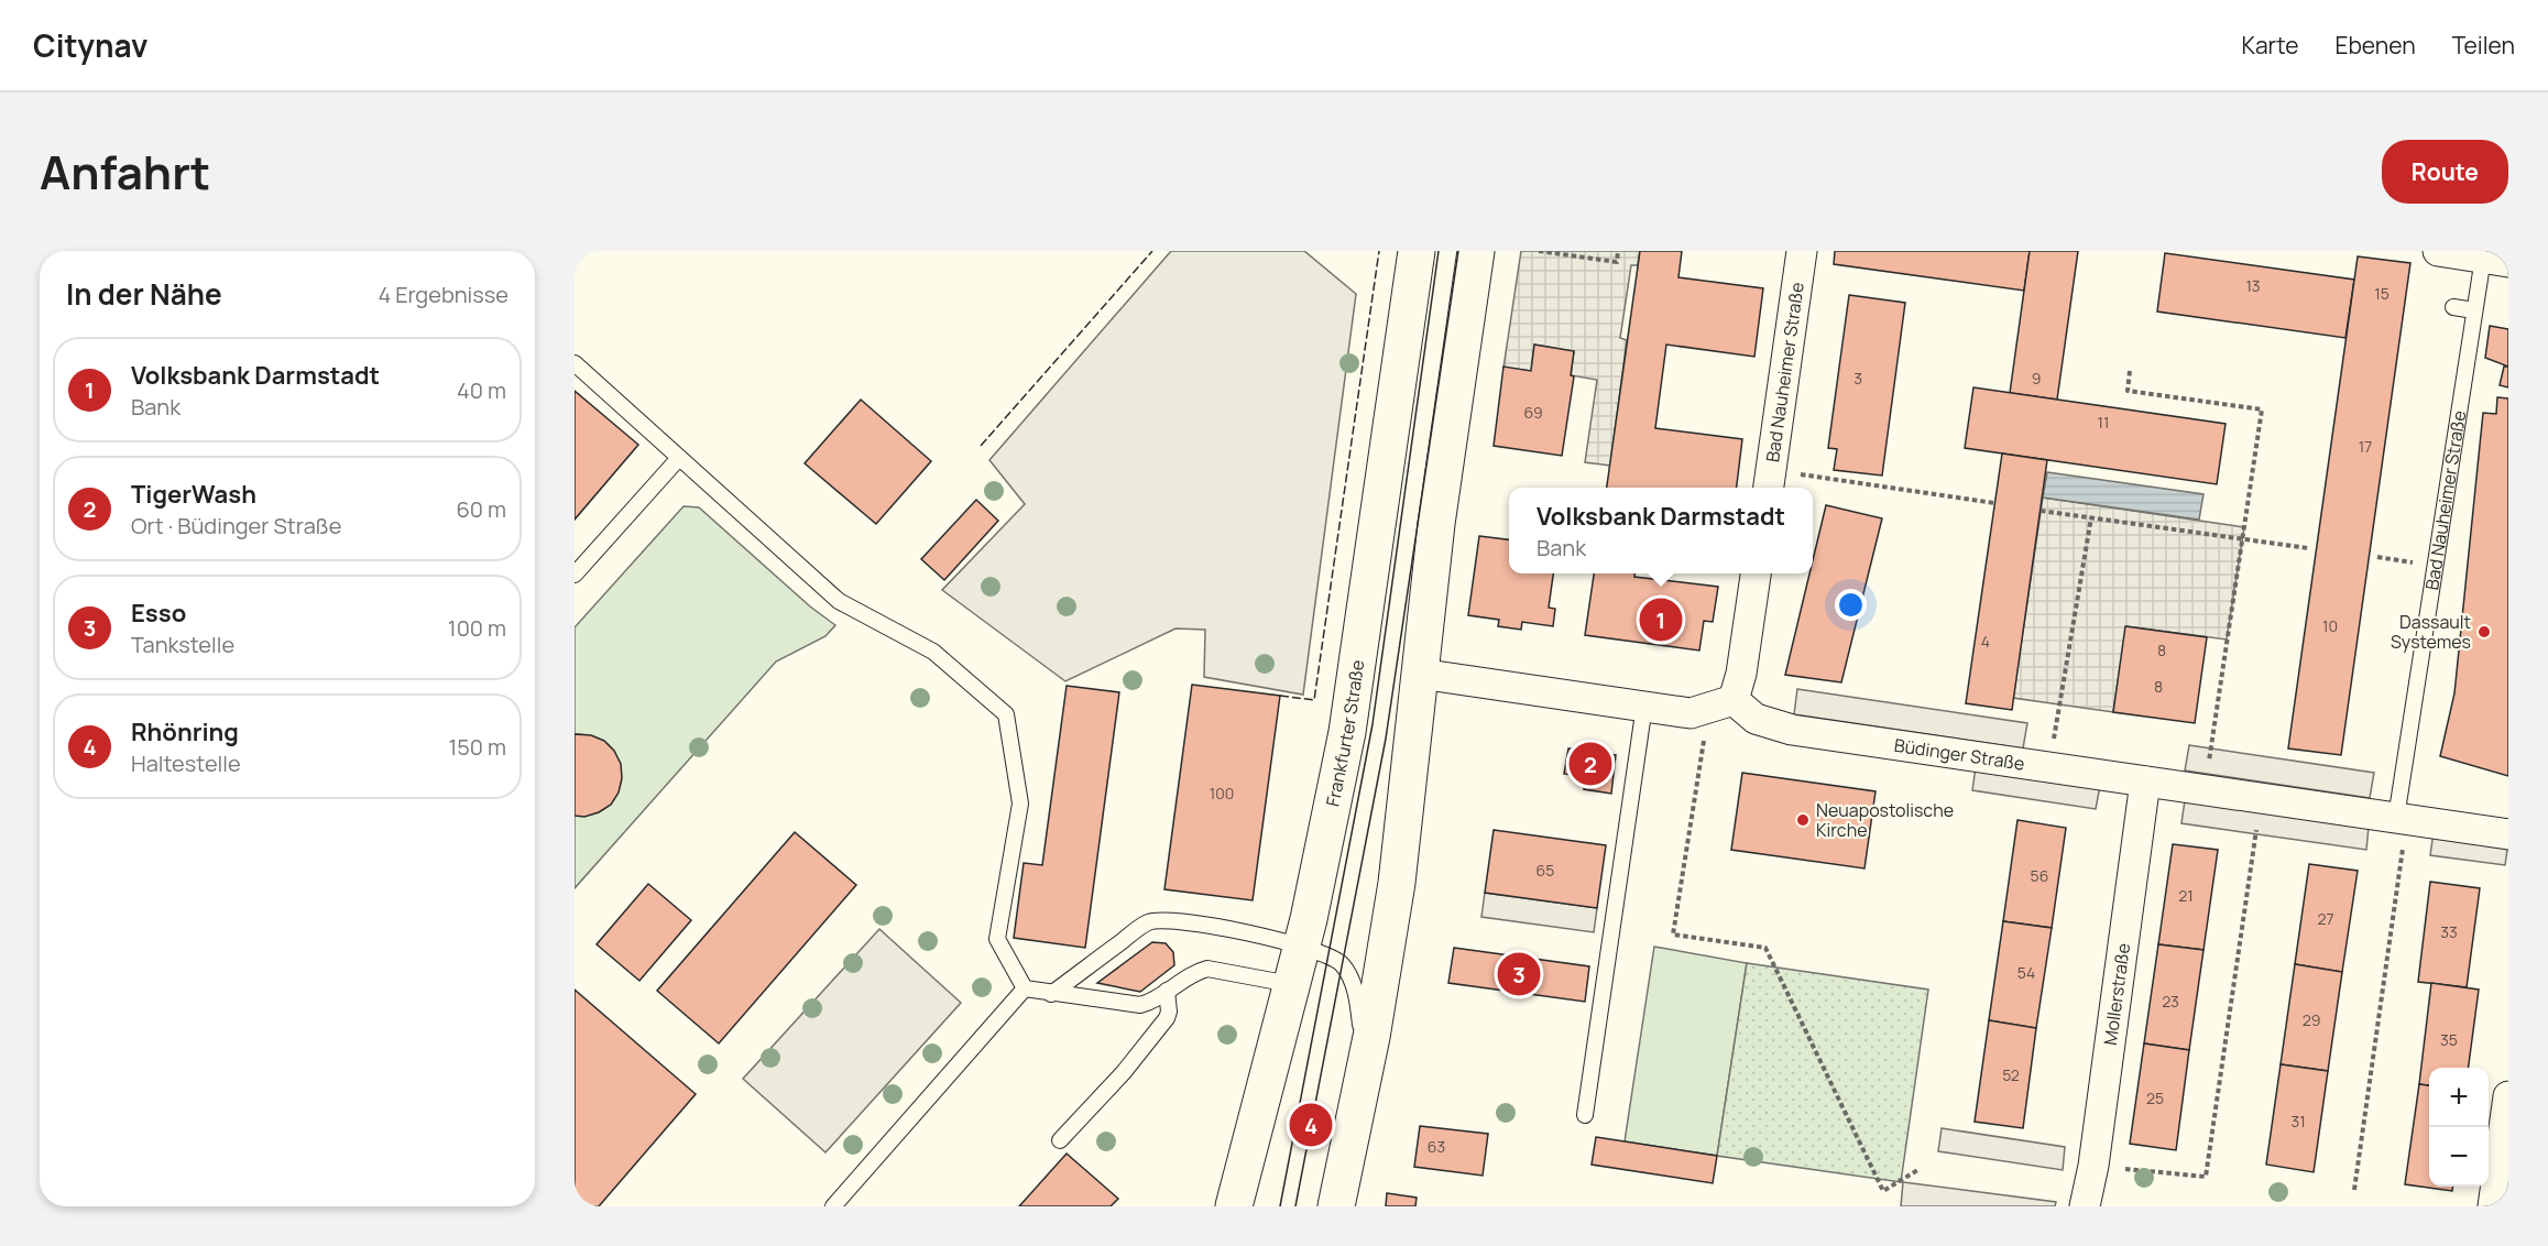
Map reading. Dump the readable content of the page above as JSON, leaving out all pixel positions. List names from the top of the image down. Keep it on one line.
{"streets":{"main road":["Frankfurter Straße"],"street":["Bad Nauheimer Straße","Büdinger Straße","Mollerstraße"]},"crossings":[["Bad Nauheimer Straße","Büdinger Straße"],["Büdinger Straße","Mollerstraße"]],"places":["Dassault Systemes","Neuapostolische Kirche"],"house_numbers":["13","15","3","9","69","11","17","10","4","8","8","100","65","56","21","27","33","54","23","29","35","52","25","31","63"],"page":{"header":"Citynav","nav":["Karte","Ebenen","Teilen"],"title":"Anfahrt","buttons":"Route","heading":["In der Nähe","4 Ergebnisse"],"list":[{"mark":"1","name":"Volksbank Darmstadt","note":"Bank","value":"40 m"},{"mark":"2","name":"TigerWash","note":"Ort · Büdinger Straße","value":"60 m"},{"mark":"3","name":"Esso","note":"Tankstelle","value":"100 m"},{"mark":"4","name":"Rhönring","note":"Haltestelle","value":"150 m"}],"popup":["Volksbank Darmstadt","Bank"],"pins":["1","2","3","4"],"map_buttons":["+","−"]}}
